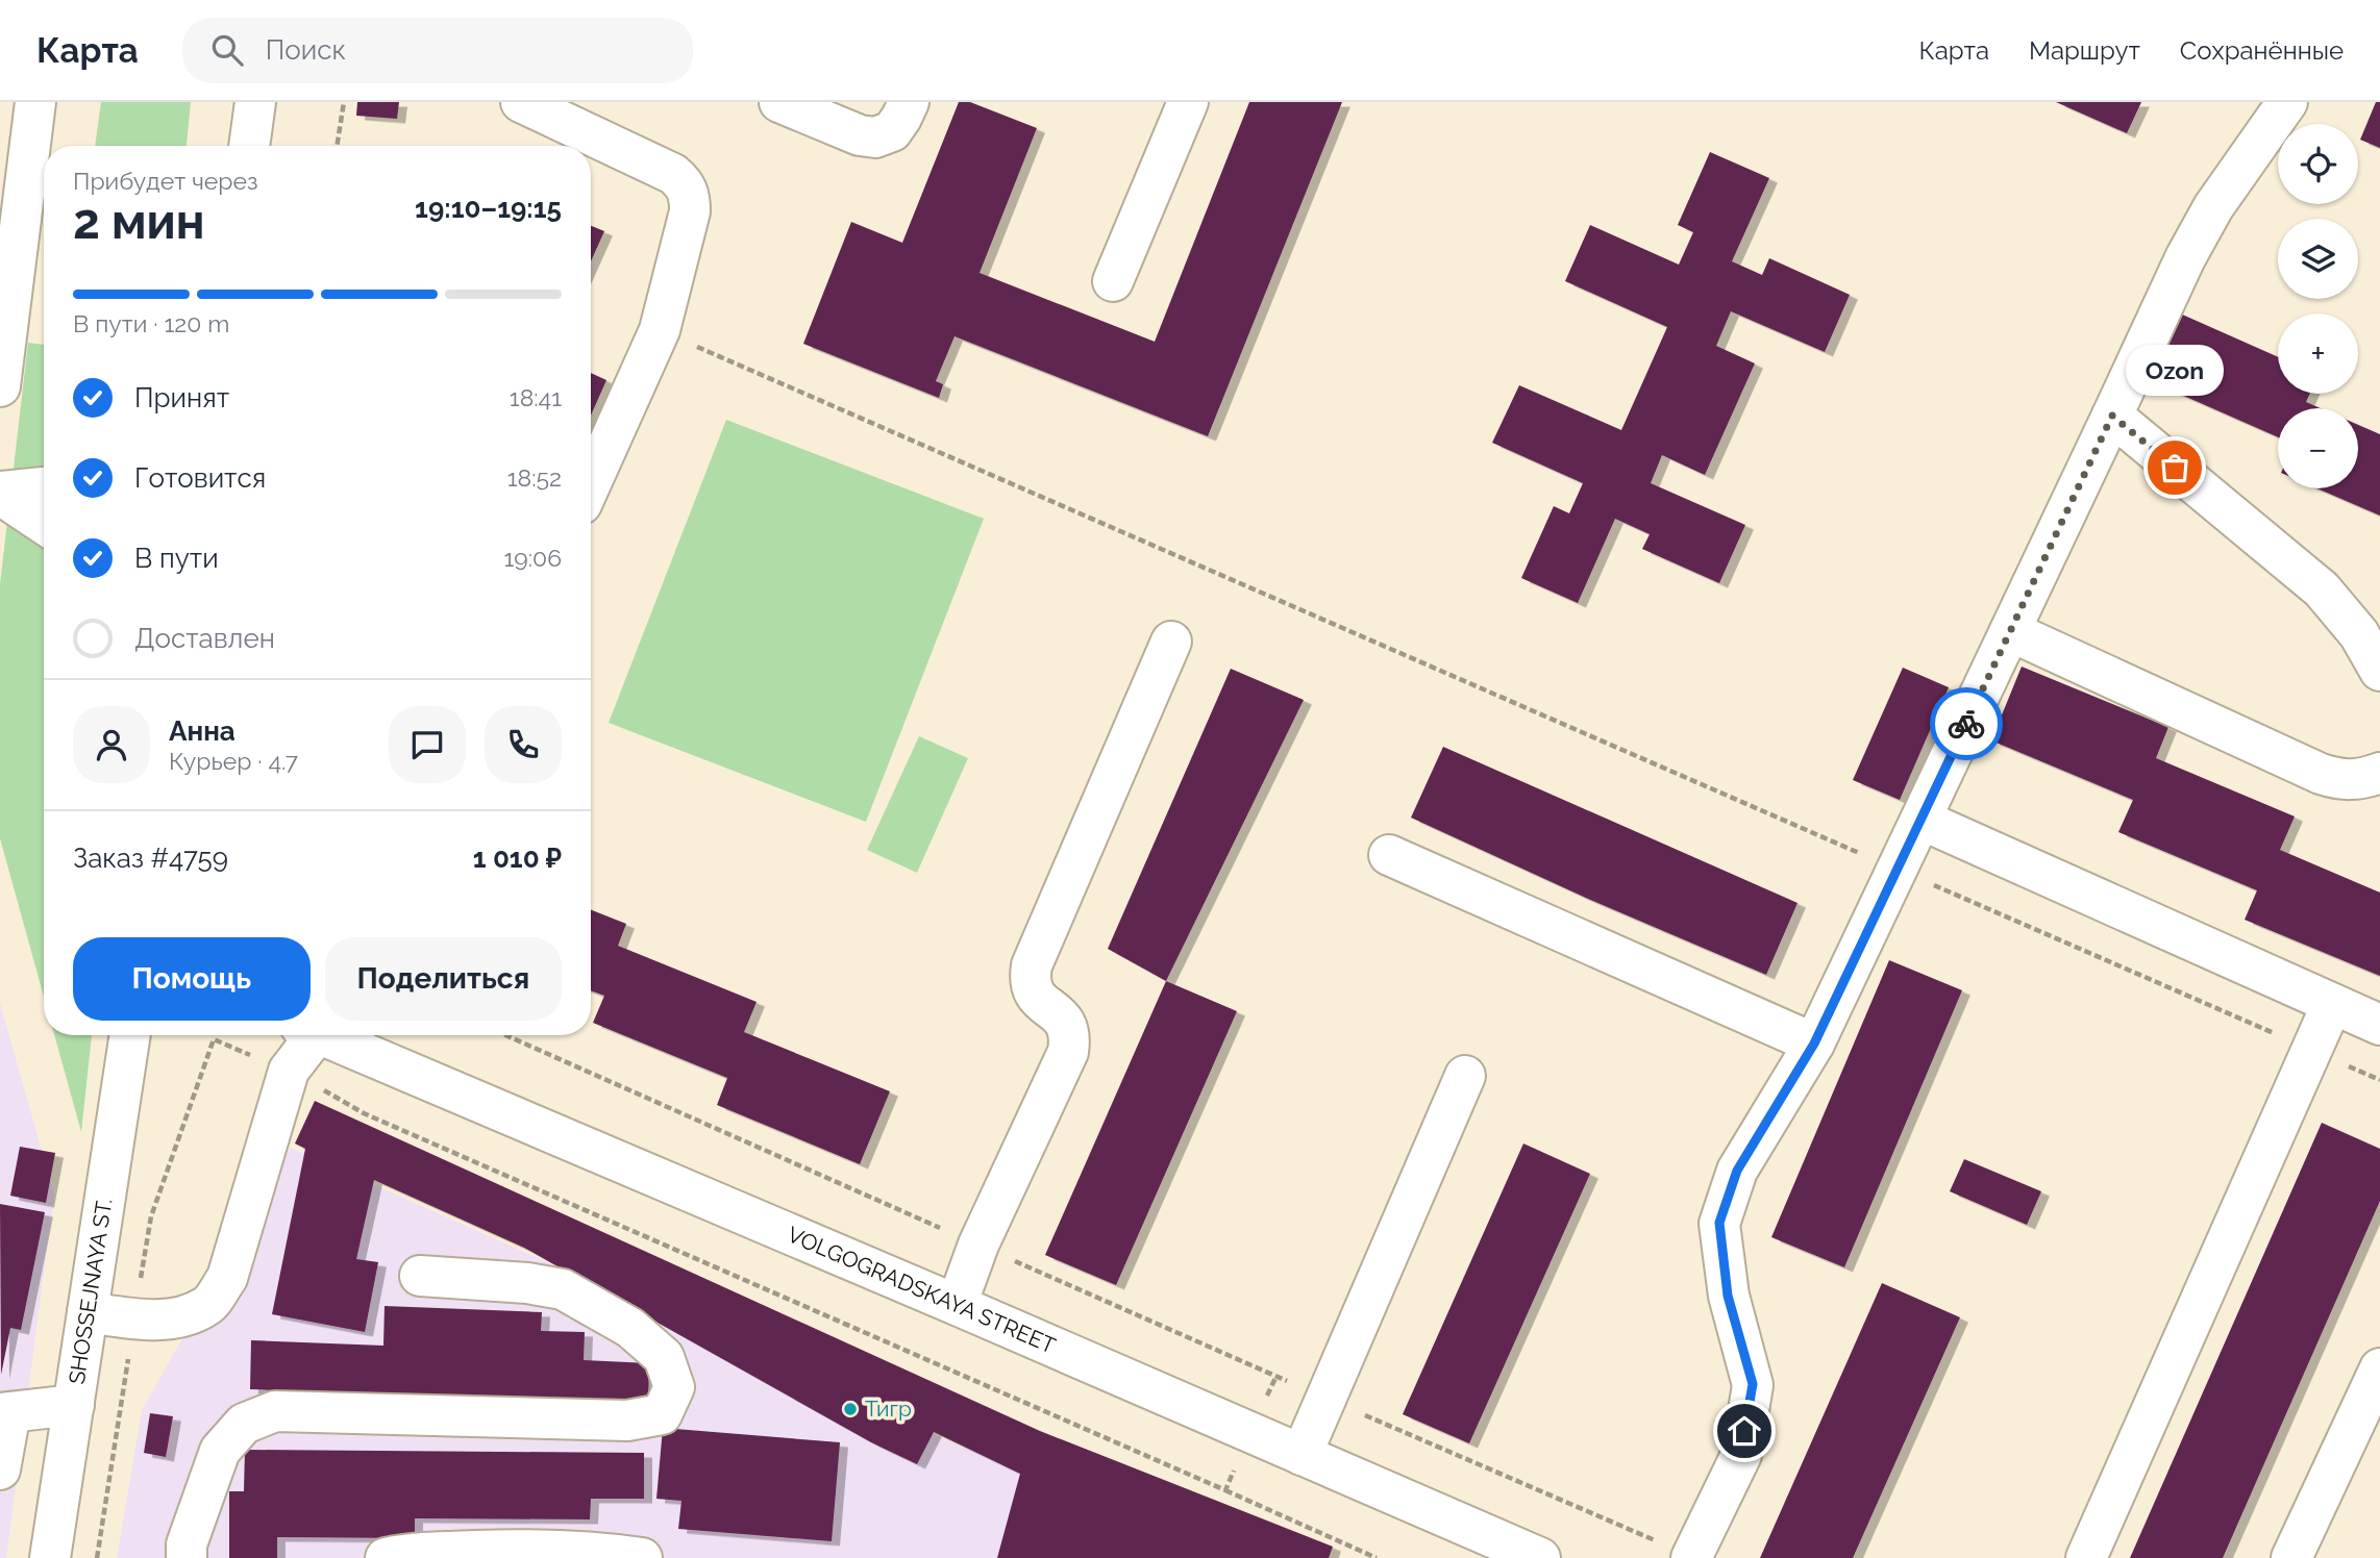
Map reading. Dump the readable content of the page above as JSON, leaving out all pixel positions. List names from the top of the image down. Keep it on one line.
{"streets":{"street":["VOLGOGRADSKAYA STREET","SHOSSEJNAYA ST."]},"places":["Ozon","Тигр"],"page":{"header":"Карта","search":"Поиск","nav":["Карта","Маршрут","Сохранённые"],"map_buttons":["+","−"],"heading":["2 мин","Прибудет через","19:10–19:15"],"panel":["Анна","Курьер · 4.7","Заказ #4759","1 010 ₽"],"bar":"В пути · 120 m","bubble":"Ozon","list":[["Принят","18:41"],["Готовится","18:52"],["В пути","19:06"],"Доставлен"],"buttons":["Помощь","Поделиться"]}}
